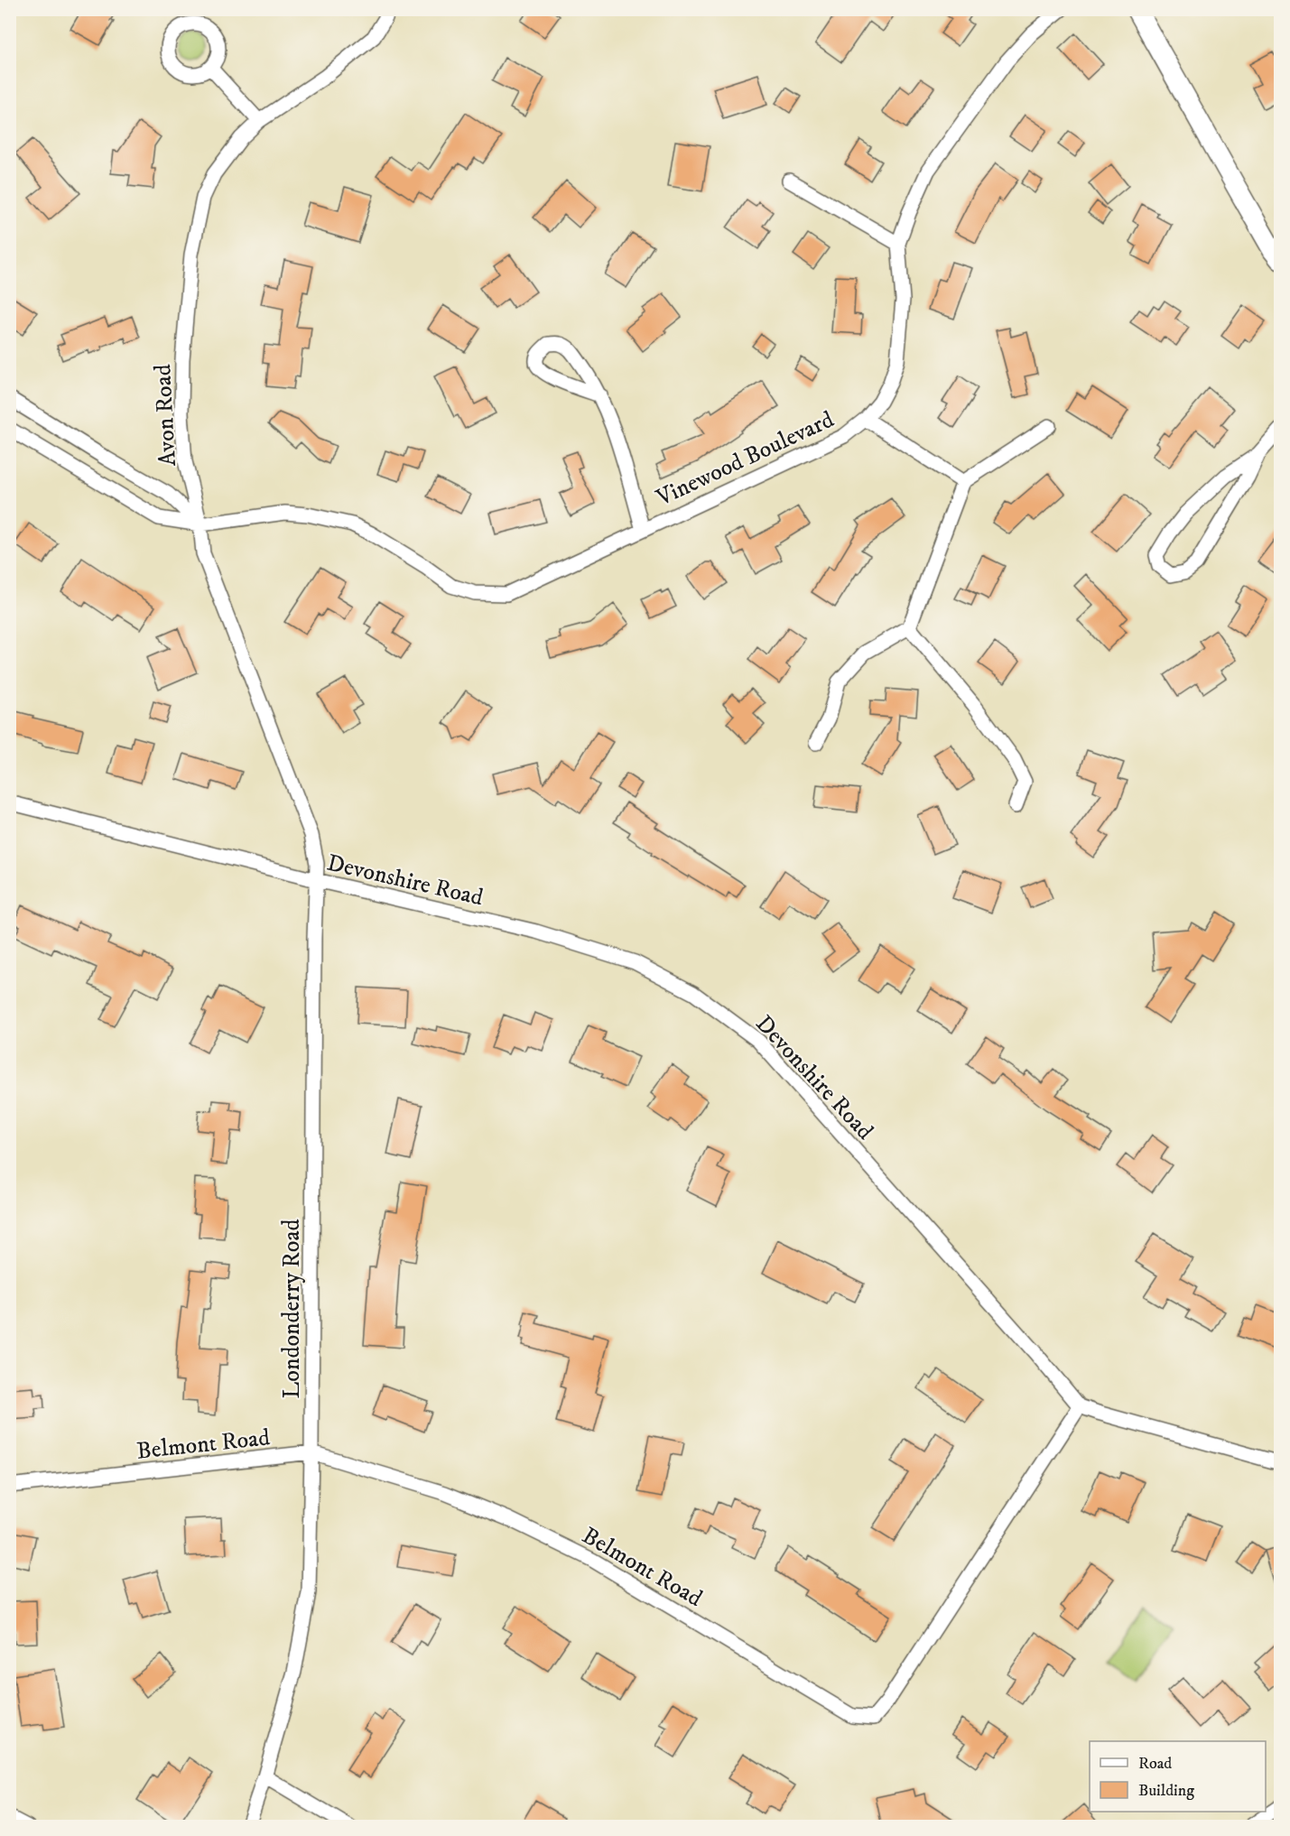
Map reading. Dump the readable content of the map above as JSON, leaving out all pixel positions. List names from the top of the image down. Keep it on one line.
{"streets":{"street":["Avon Road","Vinewood Boulevard","Devonshire Road","Londonderry Road","Belmont Road"]},"crossings":[["Avon Road","Vinewood Boulevard"],["Avon Road","Devonshire Road"],["Avon Road","Londonderry Road"],["Devonshire Road","Londonderry Road"],["Devonshire Road","Belmont Road"],["Londonderry Road","Belmont Road"]],"legend":["Road","Building"]}
